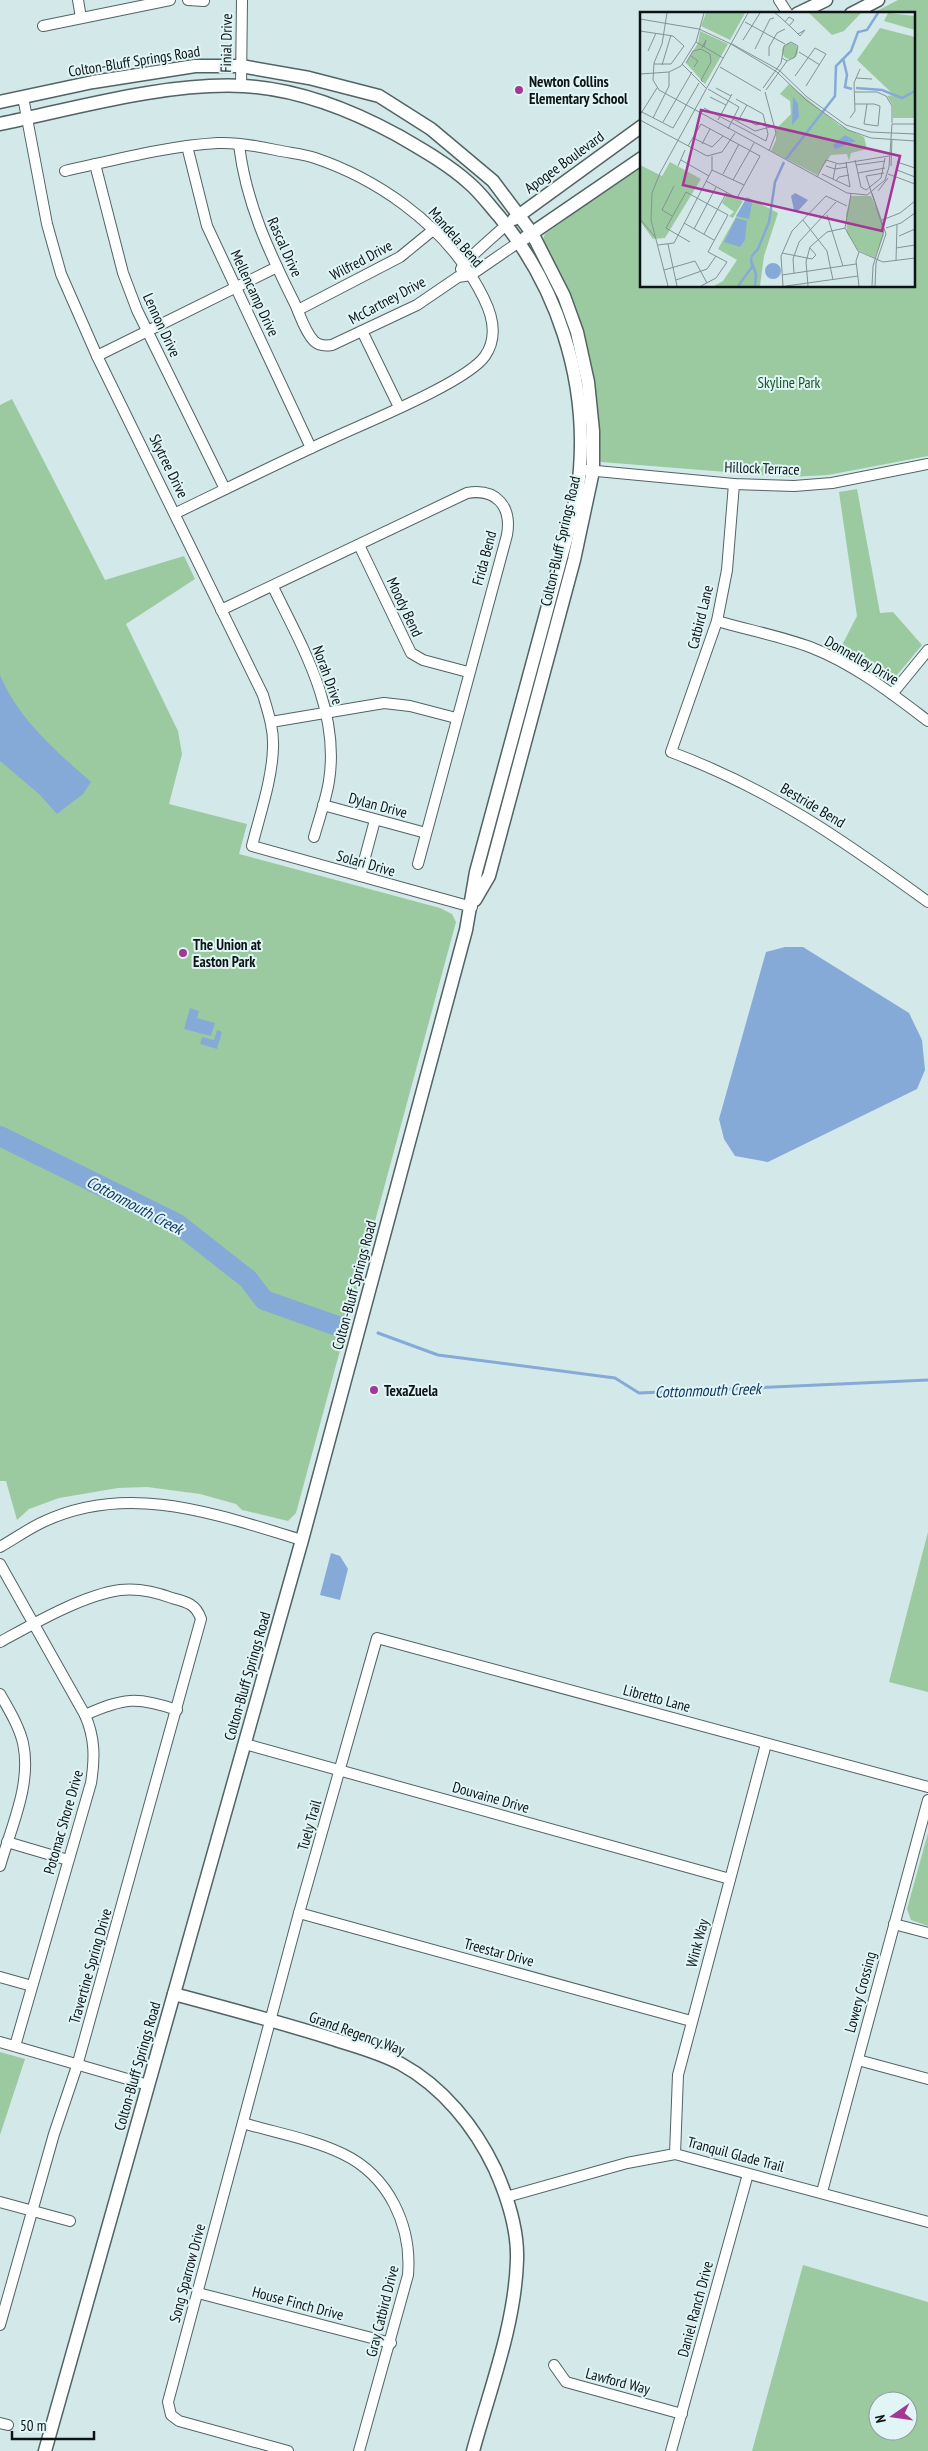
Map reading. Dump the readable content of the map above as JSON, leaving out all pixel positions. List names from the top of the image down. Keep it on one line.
{"streets":{"street":["Finial Drive","Colton-Bluff Springs Road","Apogee Boulevard","Mandela Bend","Rascal Drive","Wilfred Drive","Mellencamp Drive","McCartney Drive","Lennon Drive","Skytree Drive","Hillock Terrace","Frida Bend","Moody Bend","Catbird Lane","Donnelley Drive","Norah Drive","Dylan Drive","Bestride Bend","Solari Drive","Libretto Lane","Douvaine Drive","Potomac Shore Drive","Tuely Trail","Wink Way","Treestar Drive","Travertine Spring Drive","Lowery Crossing","Grand Regency Way","Tranquil Glade Trail","Song Sparrow Drive","House Finch Drive","Daniel Ranch Drive","Gray Catbird Drive","Lawford Way"]},"crossings":[["Finial Drive","Colton-Bluff Springs Road"],["Colton-Bluff Springs Road","Apogee Boulevard"],["Colton-Bluff Springs Road","McCartney Drive"],["Colton-Bluff Springs Road","Skytree Drive"],["Colton-Bluff Springs Road","Hillock Terrace"],["Colton-Bluff Springs Road","Solari Drive"],["Colton-Bluff Springs Road","Douvaine Drive"],["Colton-Bluff Springs Road","Grand Regency Way"],["Mandela Bend","Rascal Drive"],["Mandela Bend","Wilfred Drive"],["Mandela Bend","Mellencamp Drive"],["Mandela Bend","McCartney Drive"],["Mandela Bend","Lennon Drive"],["Mandela Bend","Skytree Drive"],["Rascal Drive","Wilfred Drive"],["Rascal Drive","McCartney Drive"],["Skytree Drive","Frida Bend"],["Skytree Drive","Solari Drive"],["Hillock Terrace","Catbird Lane"],["Frida Bend","Moody Bend"],["Frida Bend","Norah Drive"],["Frida Bend","Dylan Drive"],["Catbird Lane","Donnelley Drive"],["Catbird Lane","Bestride Bend"],["Norah Drive","Dylan Drive"],["Libretto Lane","Tuely Trail"],["Libretto Lane","Wink Way"],["Douvaine Drive","Tuely Trail"],["Douvaine Drive","Wink Way"],["Potomac Shore Drive","Travertine Spring Drive"],["Tuely Trail","Treestar Drive"],["Tuely Trail","Grand Regency Way"],["Tuely Trail","Song Sparrow Drive"],["Wink Way","Treestar Drive"],["Wink Way","Tranquil Glade Trail"],["Lowery Crossing","Tranquil Glade Trail"],["Grand Regency Way","Tranquil Glade Trail"],["Grand Regency Way","Song Sparrow Drive"],["Tranquil Glade Trail","Daniel Ranch Drive"],["Song Sparrow Drive","House Finch Drive"],["Song Sparrow Drive","Gray Catbird Drive"],["House Finch Drive","Gray Catbird Drive"],["Daniel Ranch Drive","Lawford Way"]],"water":["Cottonmouth Creek"],"parks":["Skyline Park"],"places":["Newton Collins Elementary School","The Union at Easton Park","TexaZuela"],"scale_bar":"50 m","north":"left"}
